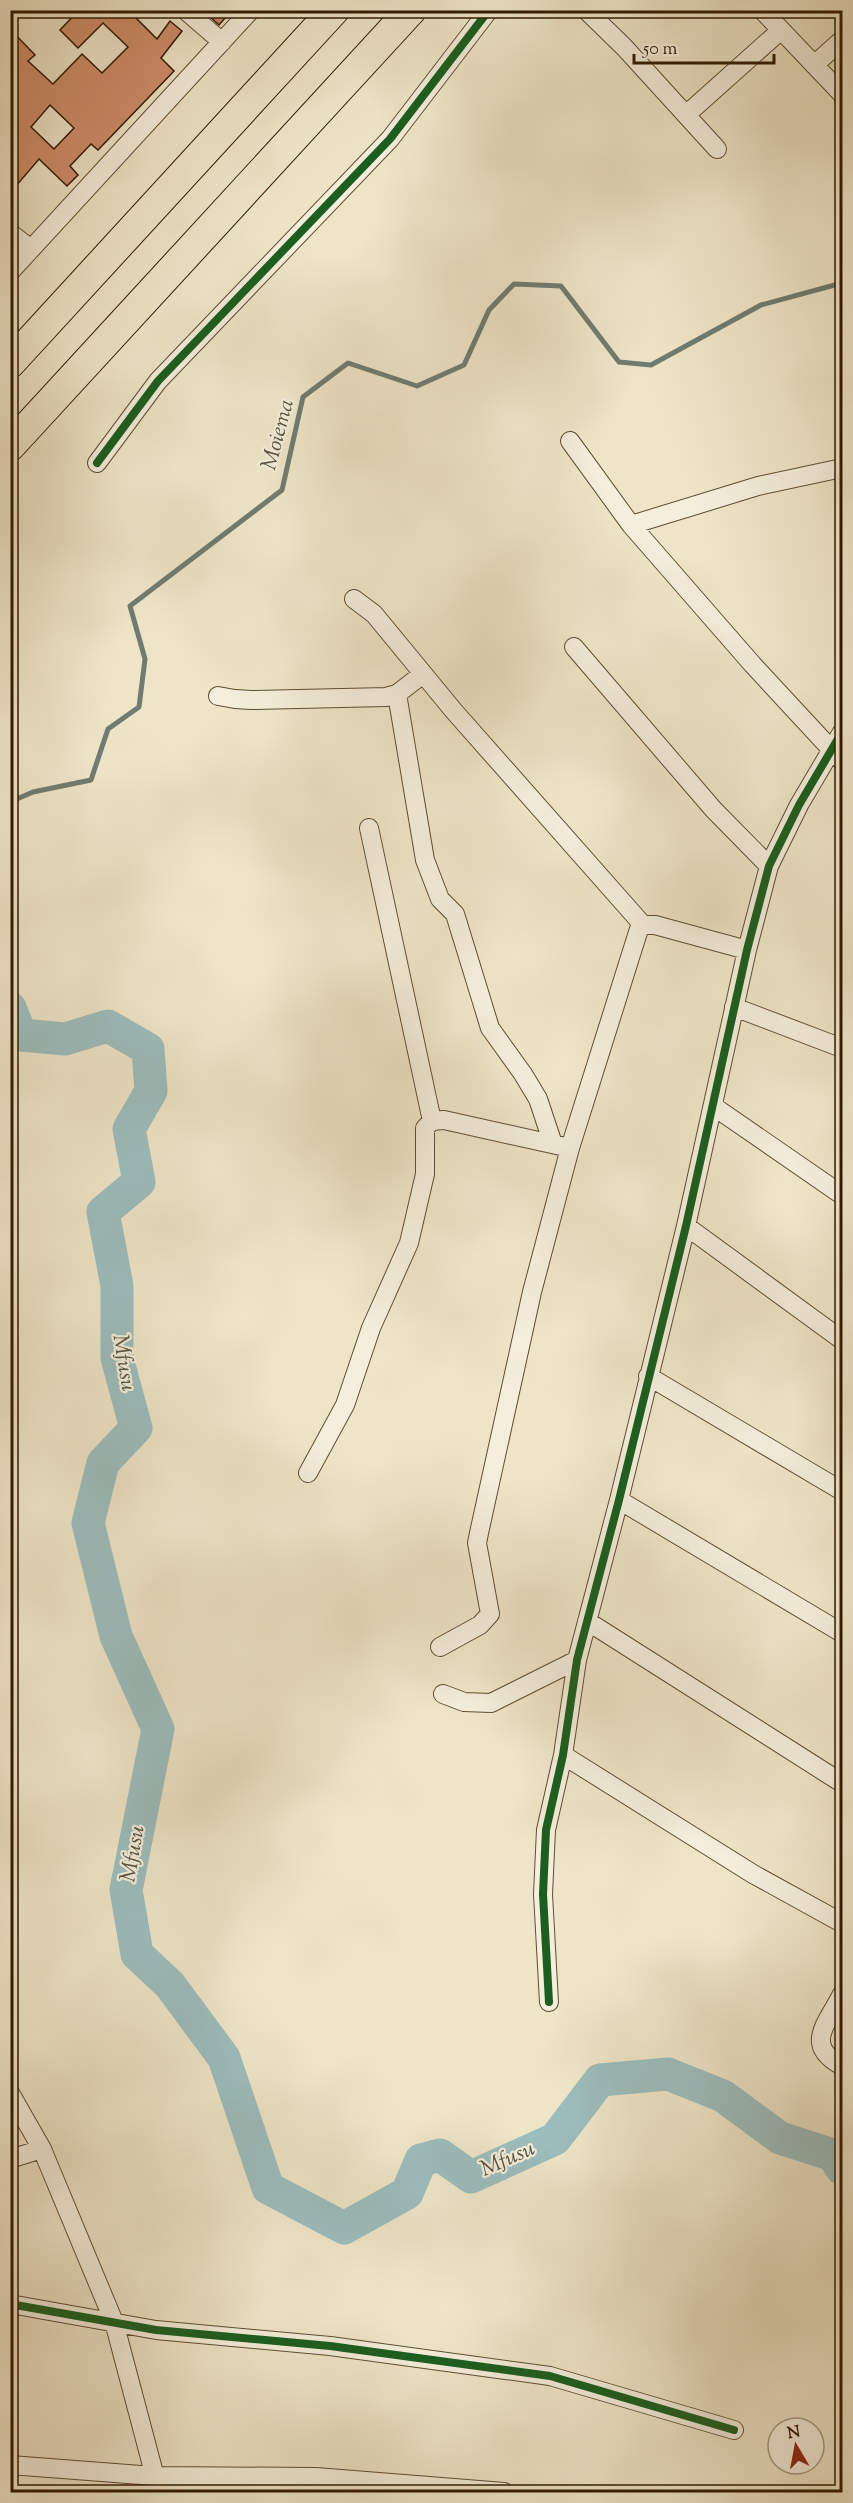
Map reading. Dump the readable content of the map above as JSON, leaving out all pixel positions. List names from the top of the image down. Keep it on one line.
{"water":["Moiema","Mfusu"],"scale_bar":"50 m","north":"top"}
